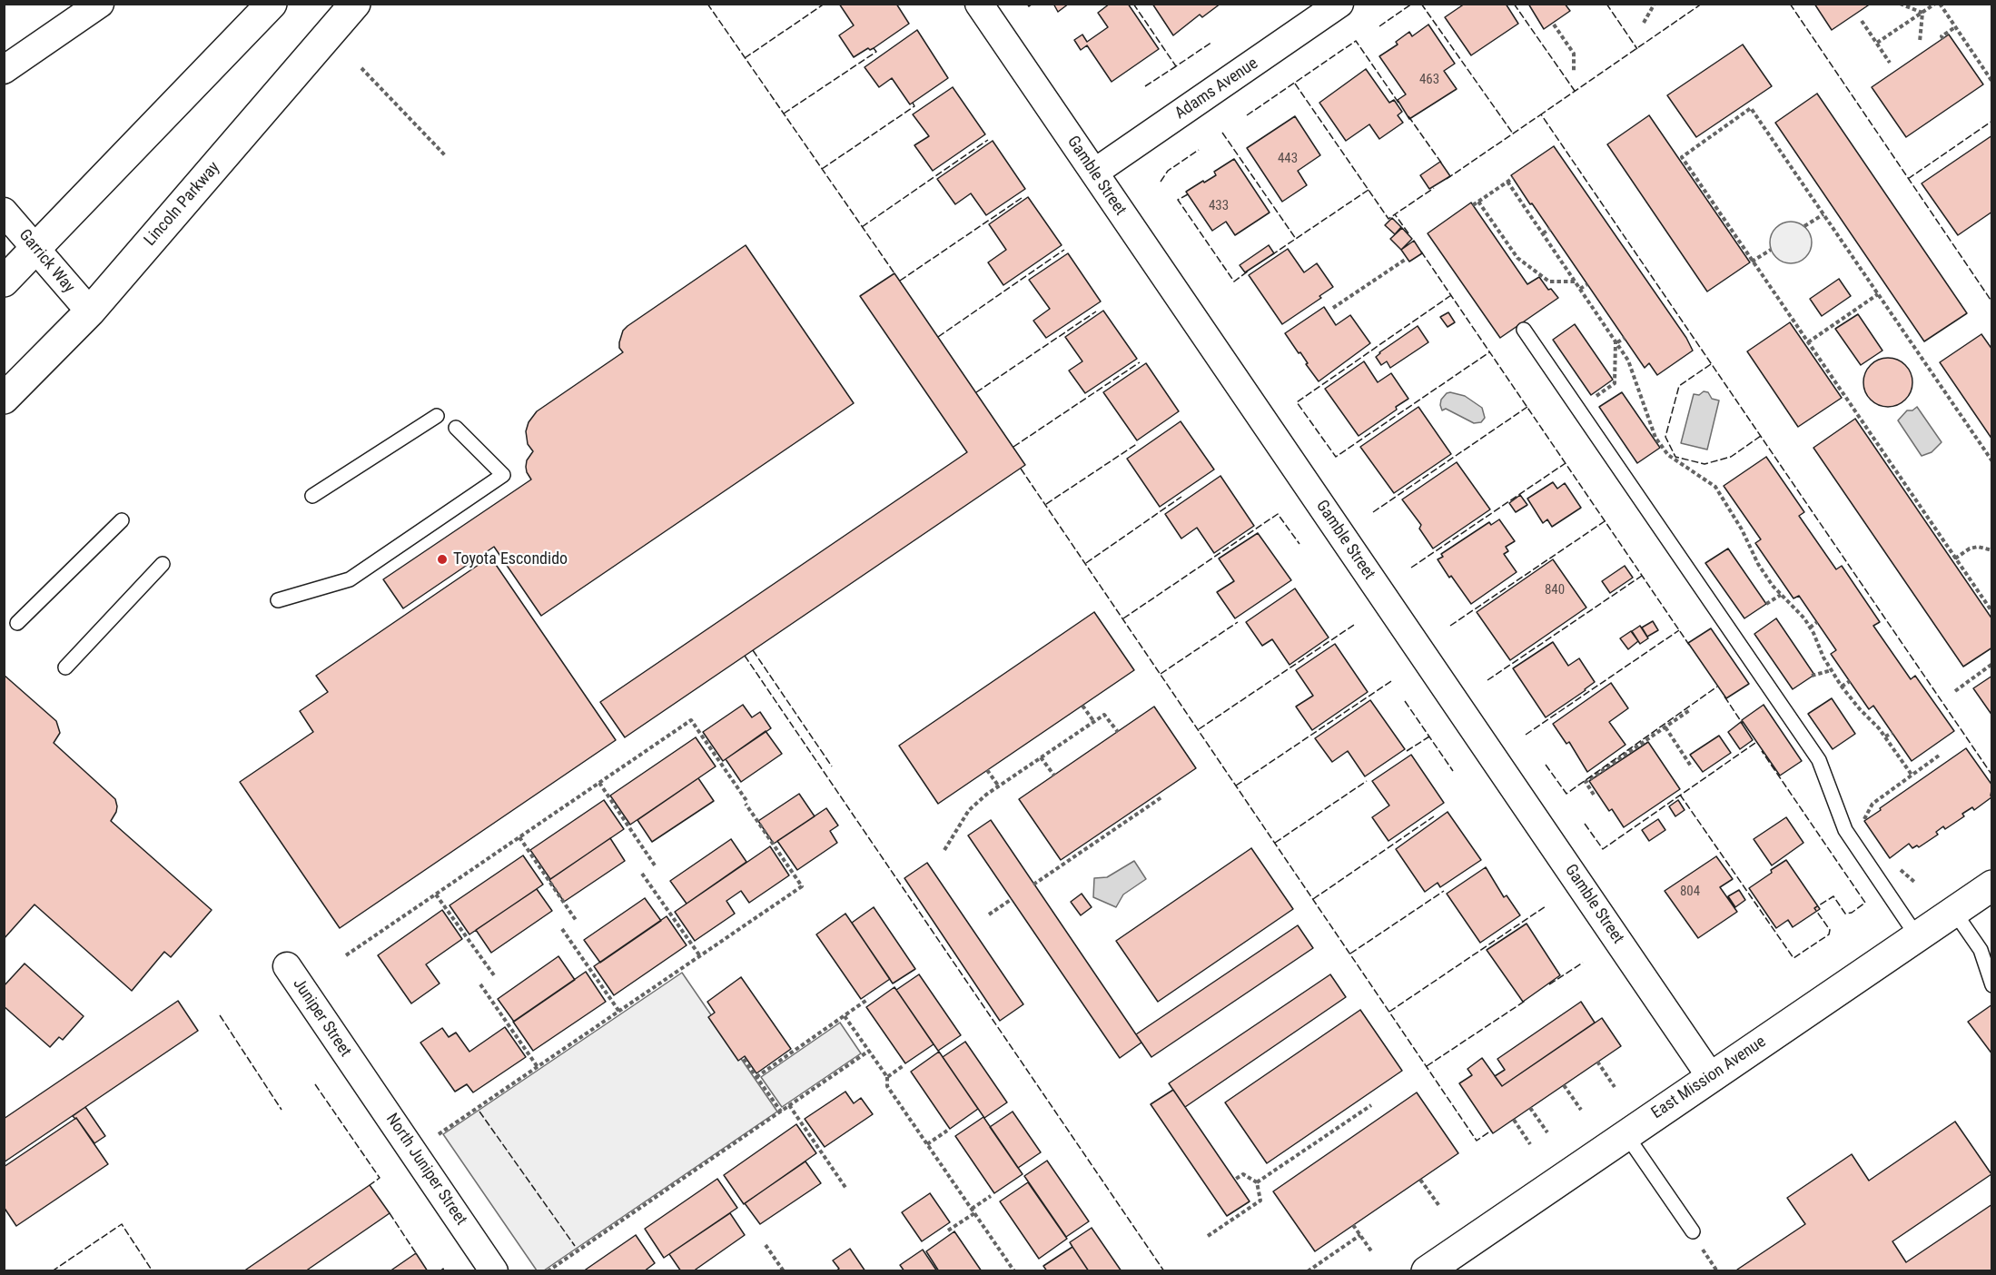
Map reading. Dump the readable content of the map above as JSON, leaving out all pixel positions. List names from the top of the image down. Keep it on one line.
{"streets":{"main road":["Lincoln Parkway","East Mission Avenue"],"street":["Adams Avenue","Gamble Street","Garrick Way","Juniper Street","North Juniper Street"]},"crossings":[["Adams Avenue","Gamble Street"],["Gamble Street","East Mission Avenue"],["Lincoln Parkway","Garrick Way"],["Juniper Street","North Juniper Street"]],"places":["Toyota Escondido"],"house_numbers":["463","443","433","840","804"]}
